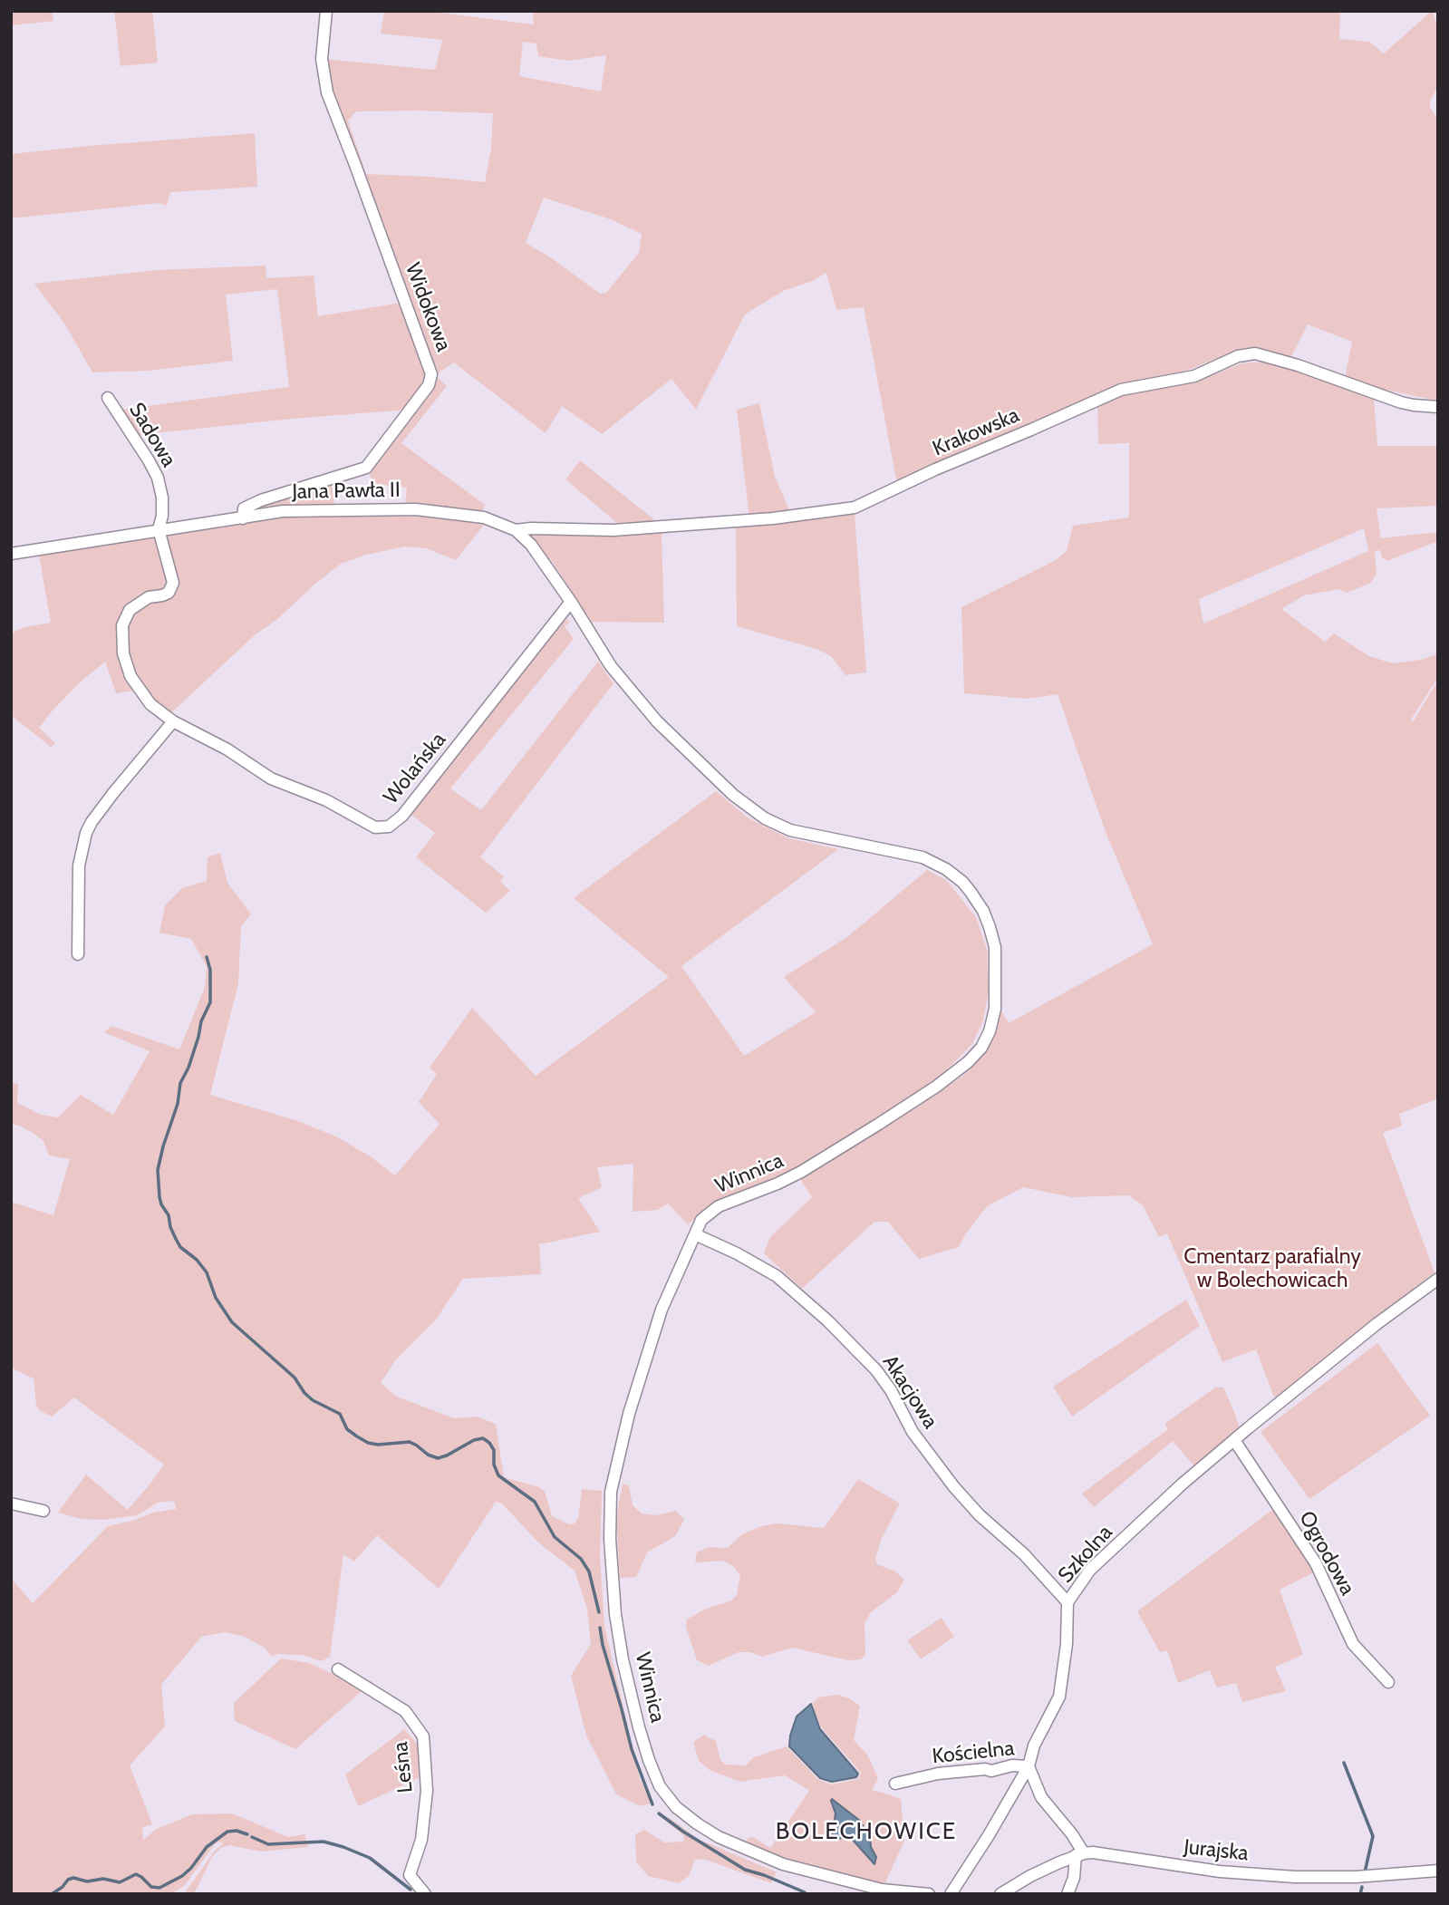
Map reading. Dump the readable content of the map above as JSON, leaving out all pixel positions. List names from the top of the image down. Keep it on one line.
{"streets":{"street":["Widokowa","Krakowska","Sadowa","Jana Pawła II","Wolańska","Winnica","Akacjowa","Ogrodowa","Szkolna","Kościelna","Leśna","Jurajska"]},"crossings":[["Widokowa","Jana Pawła II"],["Krakowska","Jana Pawła II"],["Sadowa","Jana Pawła II"],["Sadowa","Wolańska"],["Jana Pawła II","Wolańska"],["Jana Pawła II","Winnica"],["Winnica","Akacjowa"],["Akacjowa","Szkolna"],["Ogrodowa","Szkolna"],["Szkolna","Kościelna"],["Kościelna","Jurajska"]],"districts":["BOLECHOWICE"],"parks":["Cmentarz parafialny w Bolechowicach"]}
